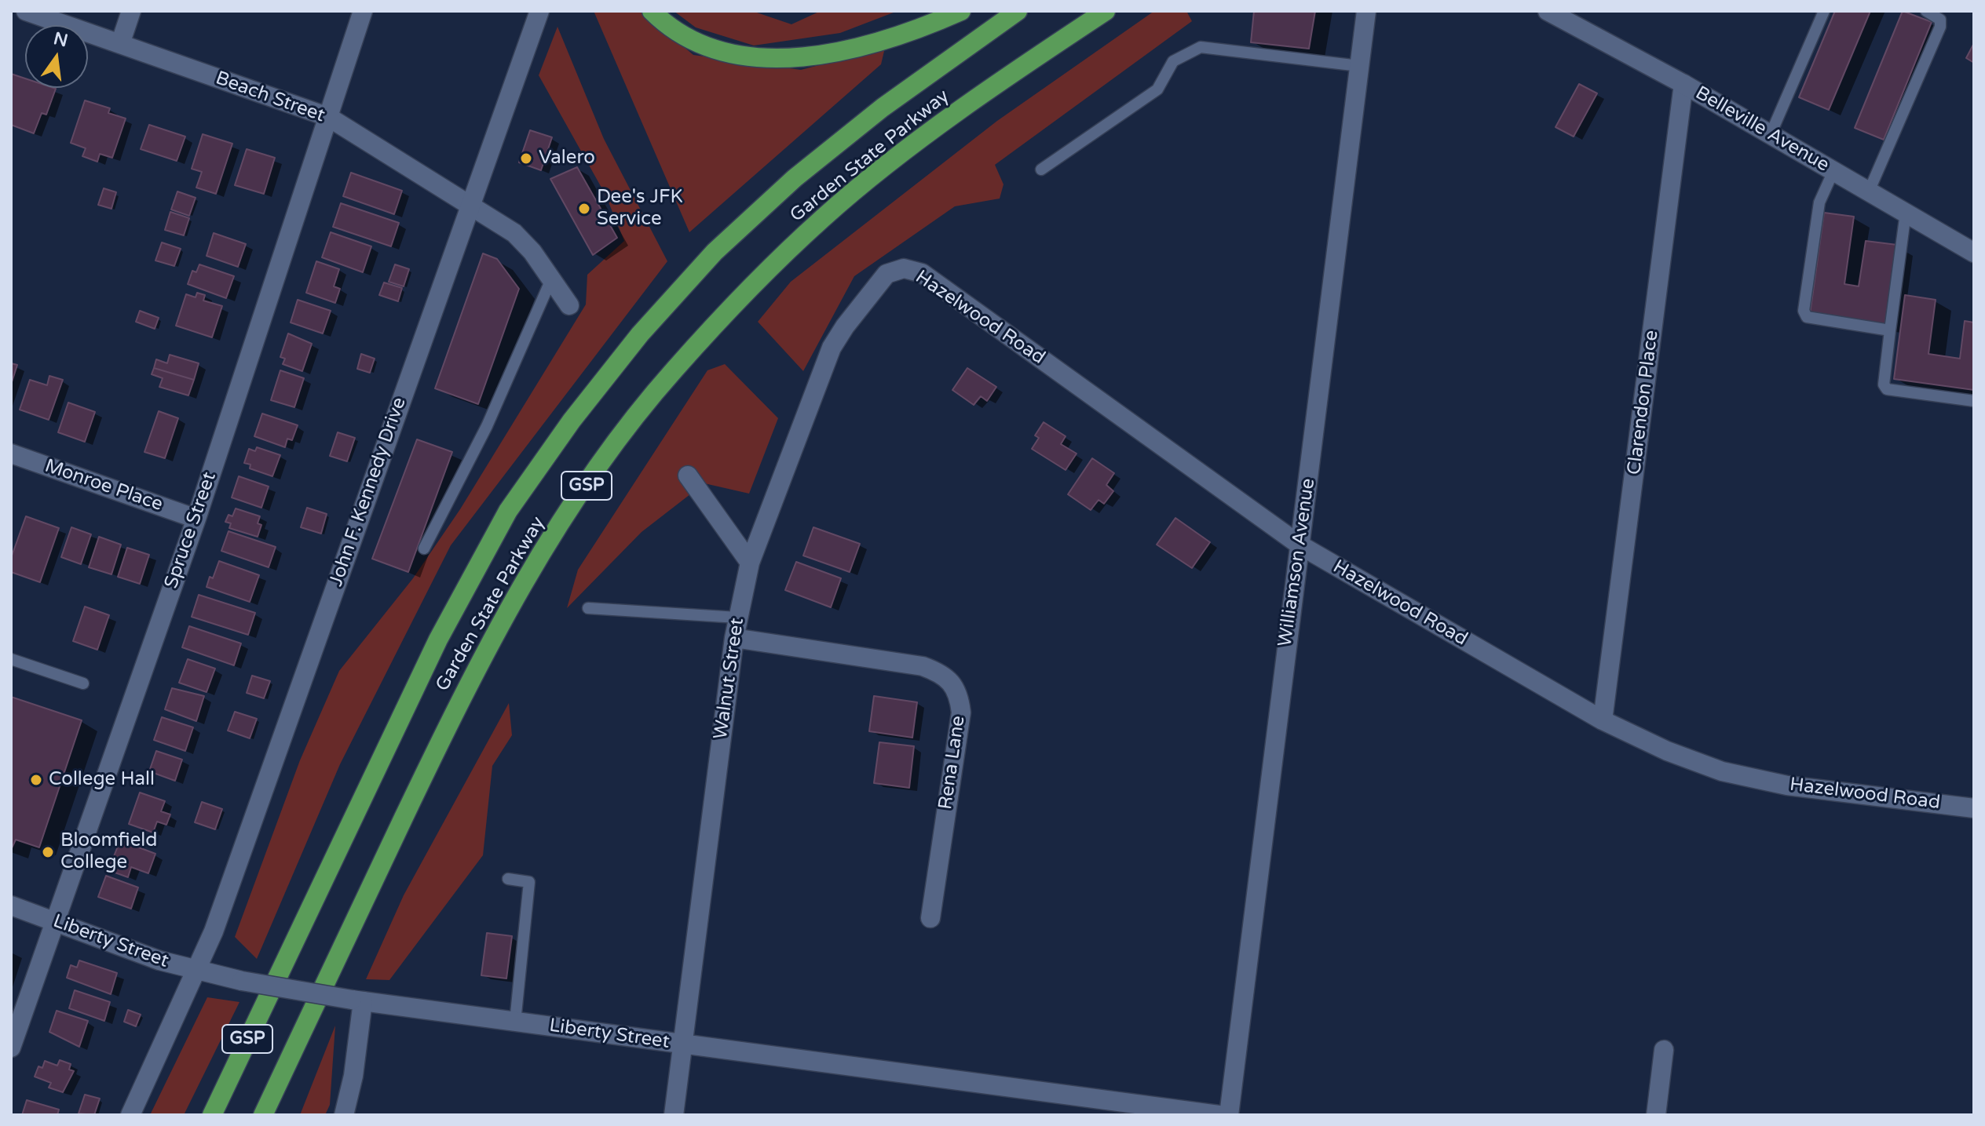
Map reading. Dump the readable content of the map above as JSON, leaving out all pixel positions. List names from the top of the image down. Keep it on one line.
{"streets":{"highway":["Garden State Parkway","GSP"],"street":["Beach Street","Belleville Avenue","Hazelwood Road","Clarendon Place","Monroe Place","John F. Kennedy Drive","Spruce Street","Williamson Avenue","Walnut Street","Rena Lane","Liberty Street"]},"crossings":[["Beach Street","John F. Kennedy Drive"],["Beach Street","Spruce Street"],["Belleville Avenue","Clarendon Place"],["Hazelwood Road","Clarendon Place"],["Hazelwood Road","Williamson Avenue"],["Hazelwood Road","Walnut Street"],["Monroe Place","Spruce Street"],["John F. Kennedy Drive","Liberty Street"],["Spruce Street","Liberty Street"],["Walnut Street","Rena Lane"],["Walnut Street","Liberty Street"]],"places":["Valero","Dee's JFK Service","College Hall","Bloomfield College"],"north":"top"}
